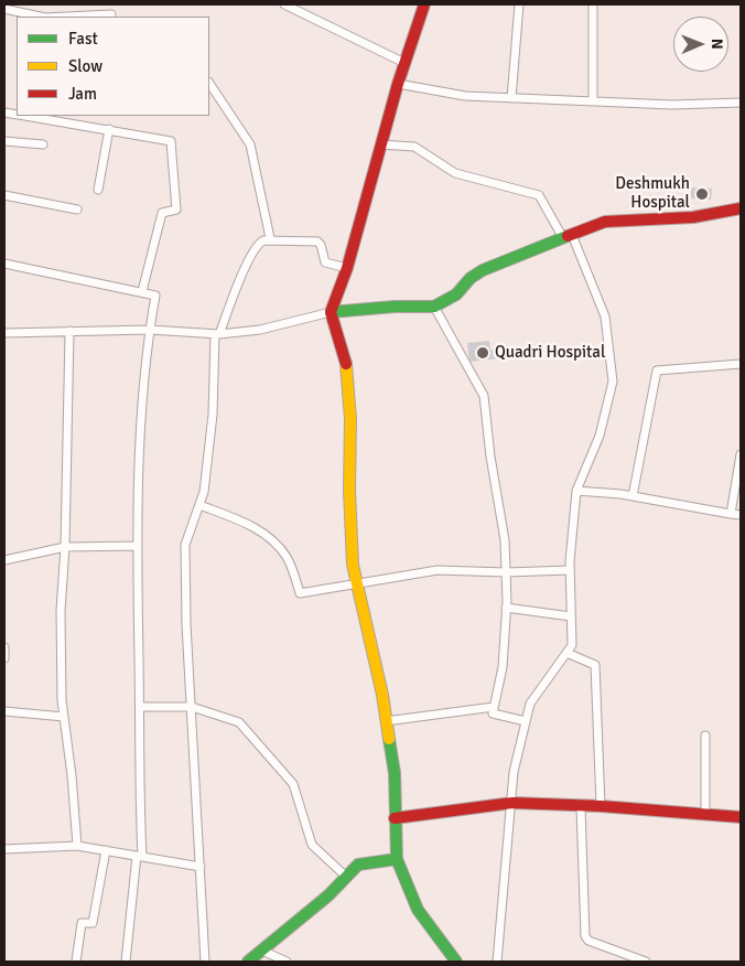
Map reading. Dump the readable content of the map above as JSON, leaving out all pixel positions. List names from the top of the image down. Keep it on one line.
{"places":["Deshmukh Hospital","Quadri Hospital"],"legend":["Fast","Slow","Jam"],"north":"right"}
